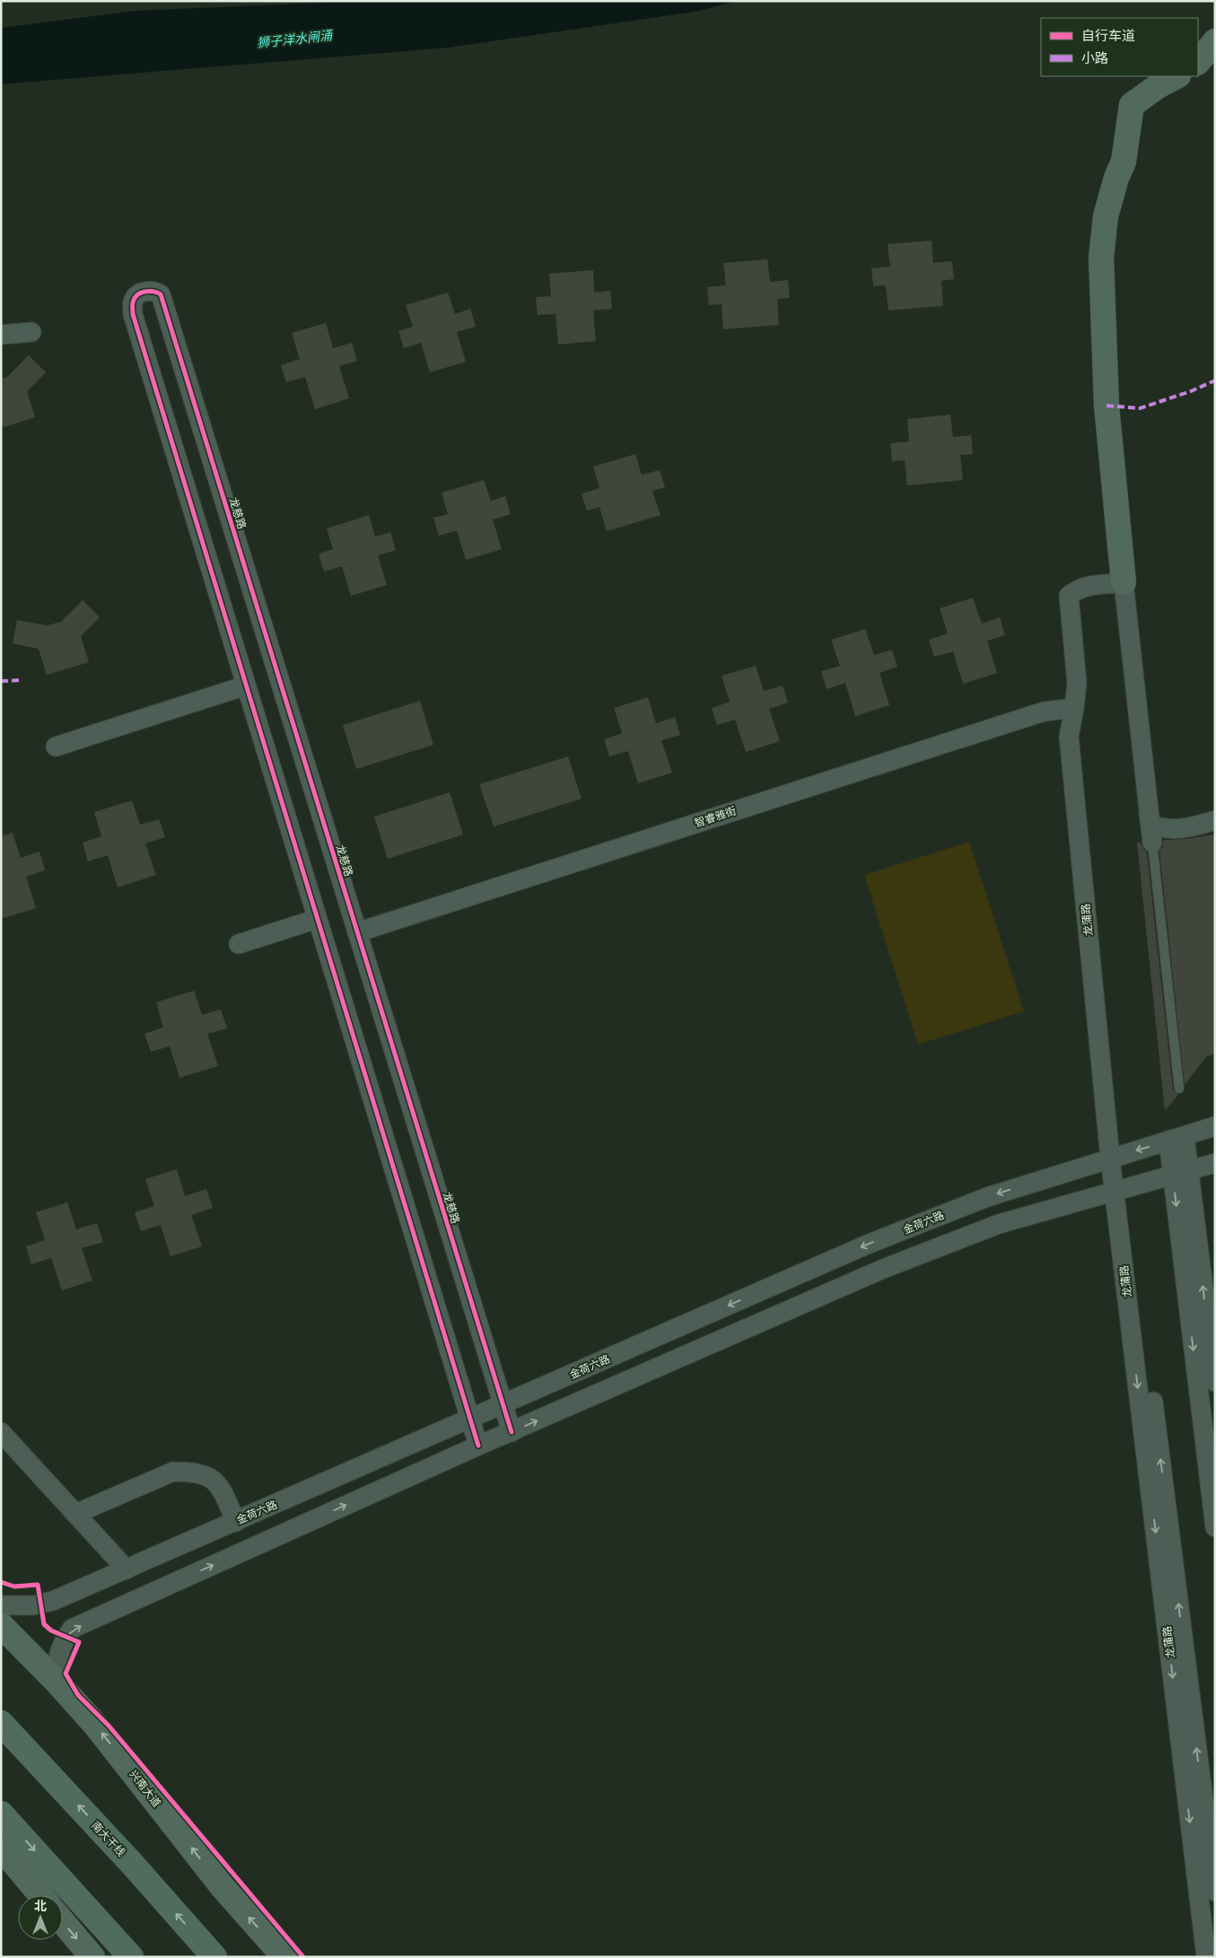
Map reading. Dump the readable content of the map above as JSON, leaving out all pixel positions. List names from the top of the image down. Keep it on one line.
{"streets":{"highway":["南大干线"],"street":["龙慈路","智睿雅街","龙蒲路","金荷六路","兴南大道"]},"crossings":[["龙慈路","智睿雅街"],["龙慈路","金荷六路"],["智睿雅街","龙蒲路"],["龙蒲路","金荷六路"]],"water":["狮子洋水闸涌"],"legend":["自行车道","小路"],"north":"top"}
